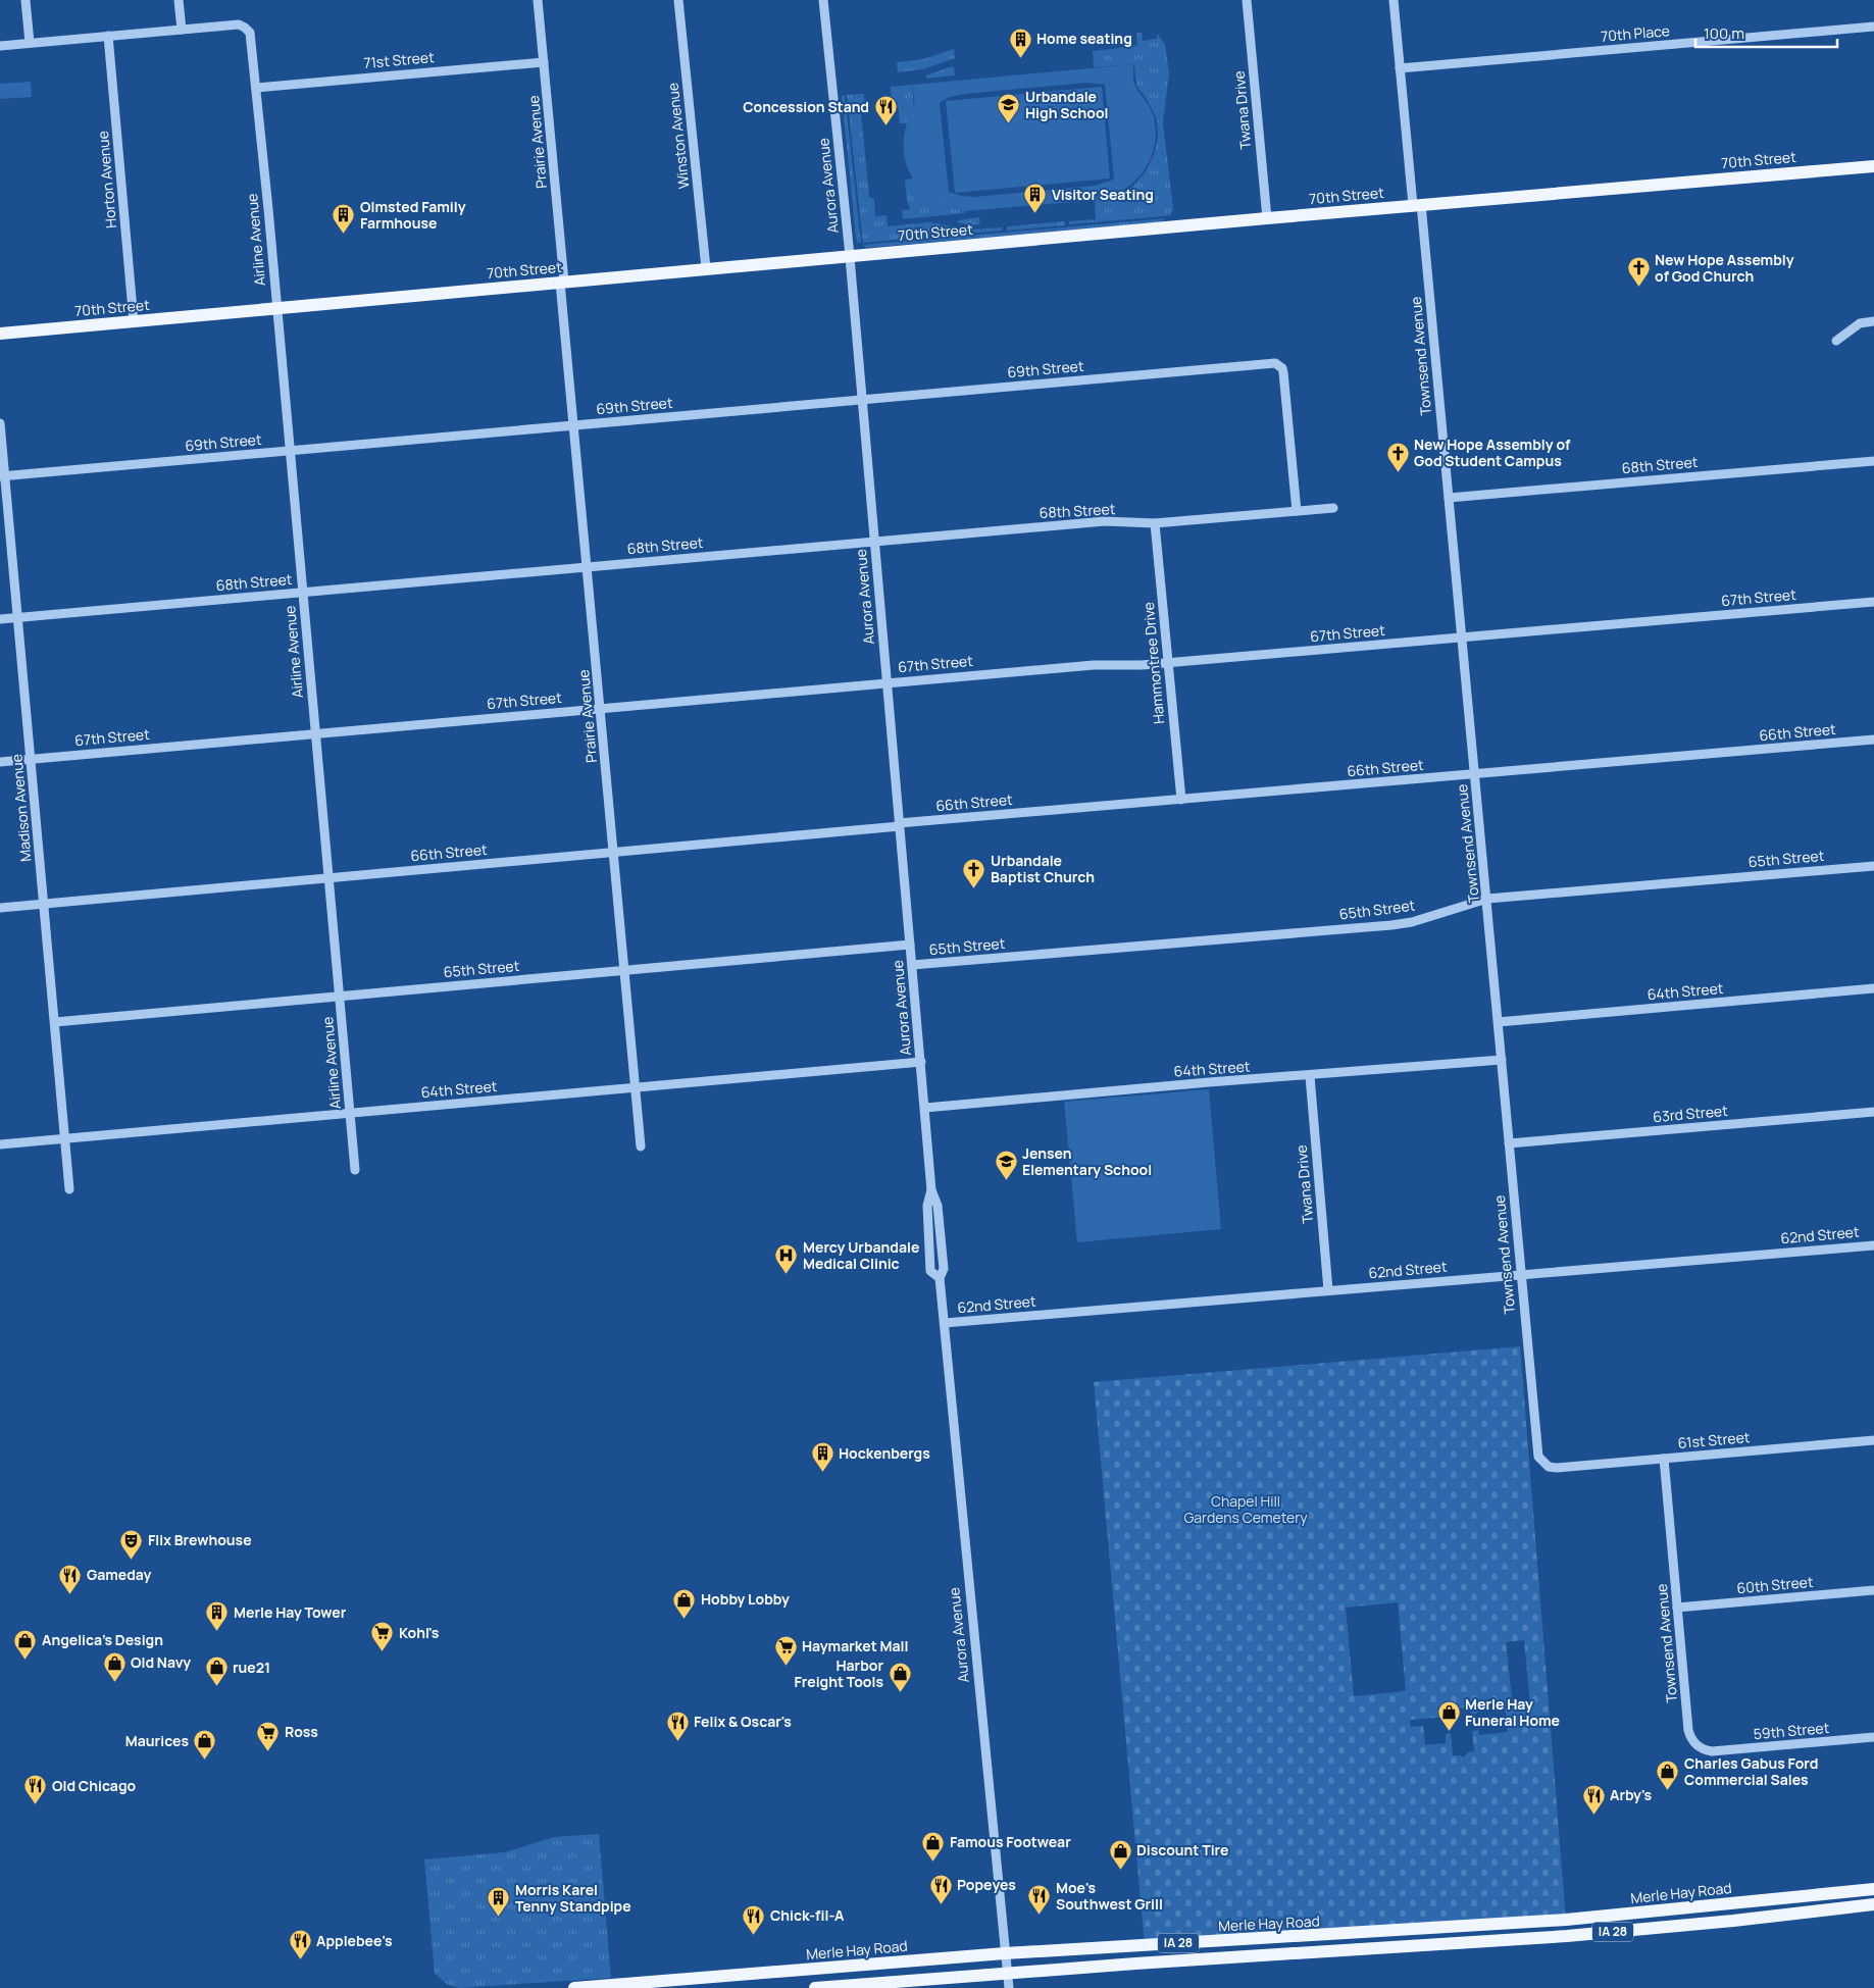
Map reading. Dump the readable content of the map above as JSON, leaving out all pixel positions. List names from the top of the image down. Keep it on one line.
{"streets":{"main road":["70th Street","Merle Hay Road","IA 28"],"street":["70th Place","71st Street","Twana Drive","Winston Avenue","Prairie Avenue","Horton Avenue","Aurora Avenue","Airline Avenue","Townsend Avenue","69th Street","68th Street","67th Street","Hammontree Drive","66th Street","Madison Avenue","65th Street","64th Street","63rd Street","62nd Street","61st Street","60th Street","59th Street"]},"crossings":[["70th Place","Townsend Avenue"],["71st Street","Prairie Avenue"],["71st Street","Airline Avenue"],["Twana Drive","70th Street"],["Twana Drive","64th Street"],["Twana Drive","62nd Street"],["Winston Avenue","70th Street"],["Prairie Avenue","70th Street"],["Prairie Avenue","69th Street"],["Prairie Avenue","68th Street"],["Prairie Avenue","67th Street"],["Prairie Avenue","66th Street"],["Prairie Avenue","65th Street"],["Prairie Avenue","64th Street"],["70th Street","Horton Avenue"],["70th Street","Aurora Avenue"],["70th Street","Airline Avenue"],["70th Street","Townsend Avenue"],["Aurora Avenue","69th Street"],["Aurora Avenue","68th Street"],["Aurora Avenue","67th Street"],["Aurora Avenue","66th Street"],["Aurora Avenue","65th Street"],["Aurora Avenue","64th Street"],["Aurora Avenue","62nd Street"],["Aurora Avenue","Merle Hay Road"],["Aurora Avenue","IA 28"],["Airline Avenue","69th Street"],["Airline Avenue","68th Street"],["Airline Avenue","67th Street"],["Airline Avenue","66th Street"],["Airline Avenue","65th Street"],["Airline Avenue","64th Street"],["Townsend Avenue","68th Street"],["Townsend Avenue","67th Street"],["Townsend Avenue","66th Street"],["Townsend Avenue","65th Street"],["Townsend Avenue","64th Street"],["Townsend Avenue","63rd Street"],["Townsend Avenue","62nd Street"],["Townsend Avenue","61st Street"],["Townsend Avenue","60th Street"],["Townsend Avenue","59th Street"],["69th Street","68th Street"],["69th Street","Madison Avenue"],["68th Street","Hammontree Drive"],["68th Street","Madison Avenue"],["67th Street","Hammontree Drive"],["67th Street","Madison Avenue"],["Hammontree Drive","66th Street"],["66th Street","Madison Avenue"],["Madison Avenue","65th Street"],["Madison Avenue","64th Street"]],"parks":["Chapel Hill Gardens Cemetery"],"places":{"building":["Home seating","Visitor Seating","Olmsted Family Farmhouse","Hockenbergs","Merle Hay Tower","Morris Karel Tenny Standpipe"],"school or university":["Urbandale High School","Jensen Elementary School"],"restaurant":["Concession Stand","Gameday","Felix & Oscar's","Old Chicago","Arby's","Popeyes","Moe's Southwest Grill","Chick-fil-A","Applebee's"],"church":["New Hope Assembly of God Church","New Hope Assembly of God Student Campus","Urbandale Baptist Church"],"hospital":["Mercy Urbandale Medical Clinic"],"theatre":["Flix Brewhouse"],"shop":["Hobby Lobby","Angelica's Design","Old Navy","rue21","Harbor Freight Tools","Merle Hay Funeral Home","Maurices","Charles Gabus Ford Commercial Sales","Famous Footwear","Discount Tire"],"supermarket":["Kohl's","Haymarket Mall","Ross"]},"scale_bar":"100 m"}
